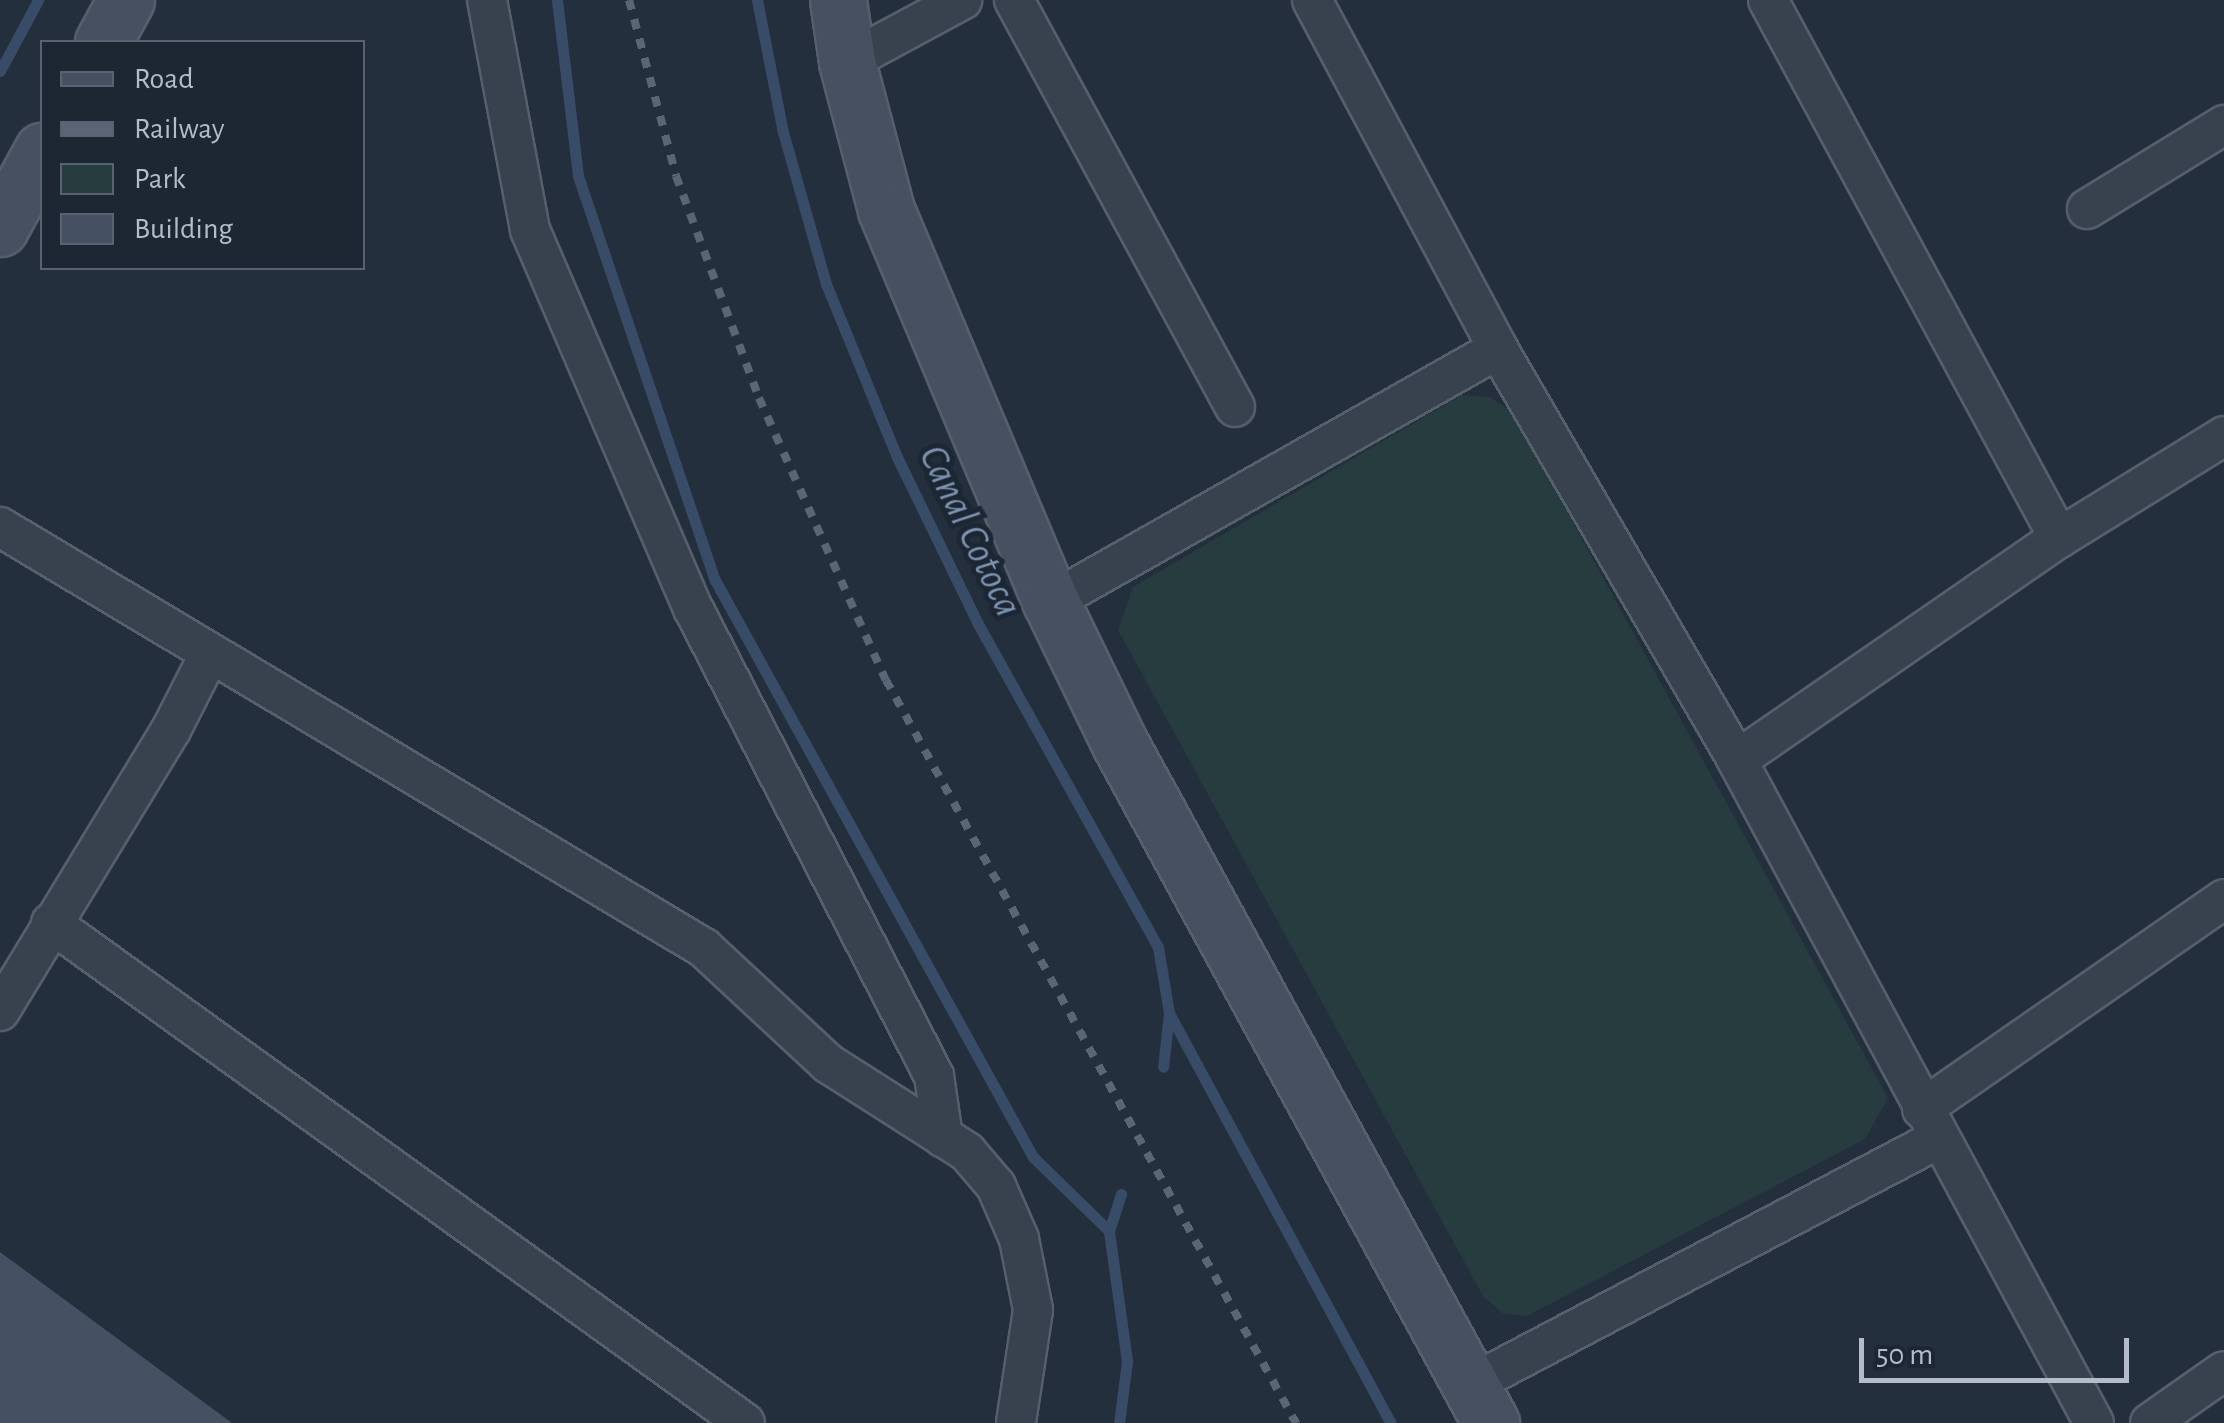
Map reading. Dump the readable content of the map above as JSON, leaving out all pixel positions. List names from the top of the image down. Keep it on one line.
{"water":["Canal Cotoca"],"legend":["Road","Railway","Park","Building"],"scale_bar":"50 m"}
